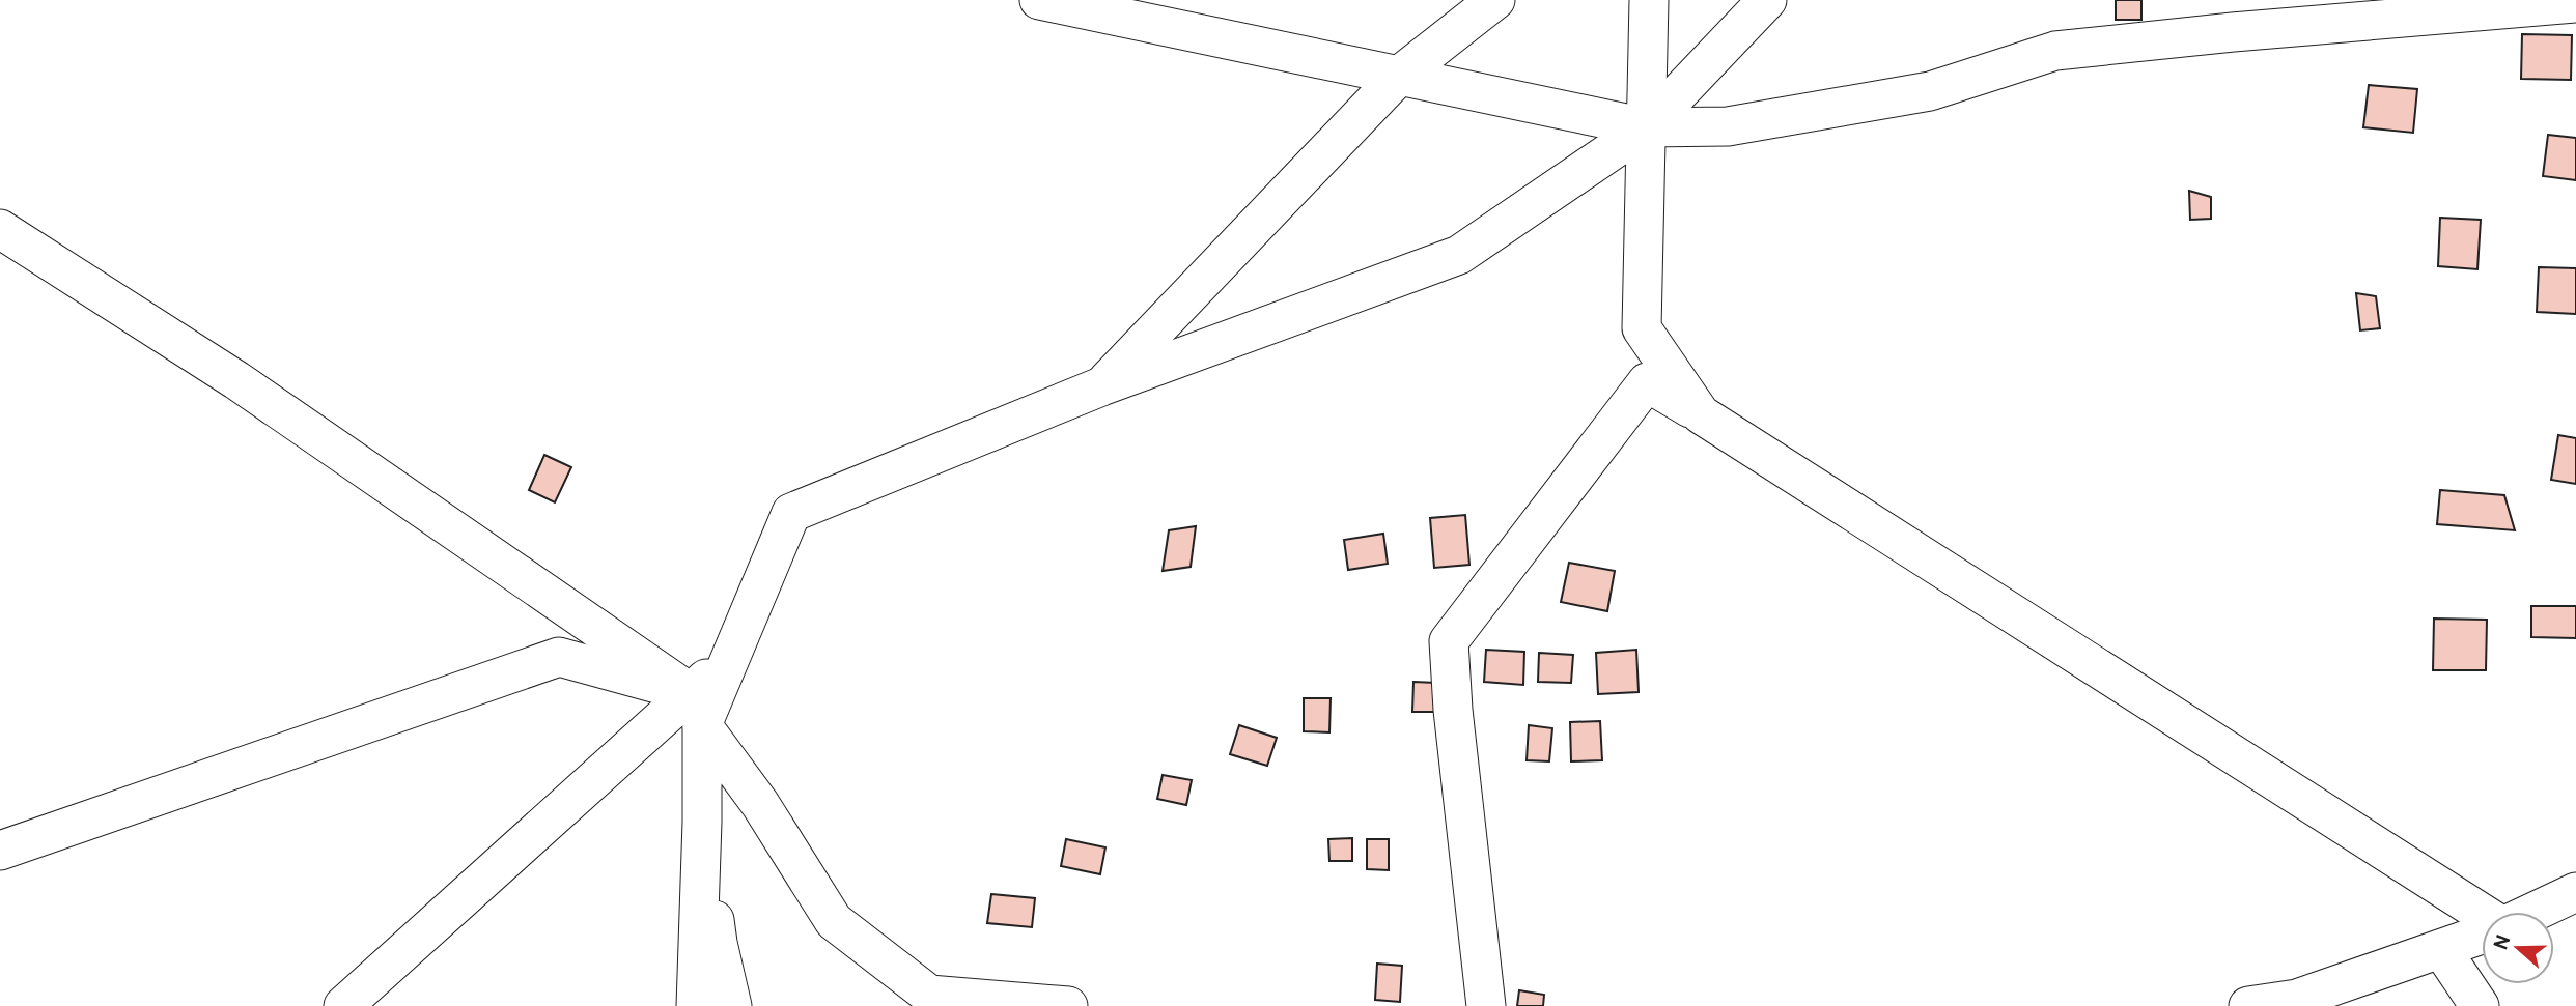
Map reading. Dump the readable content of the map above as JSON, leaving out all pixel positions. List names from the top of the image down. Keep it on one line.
{"north":"left"}
